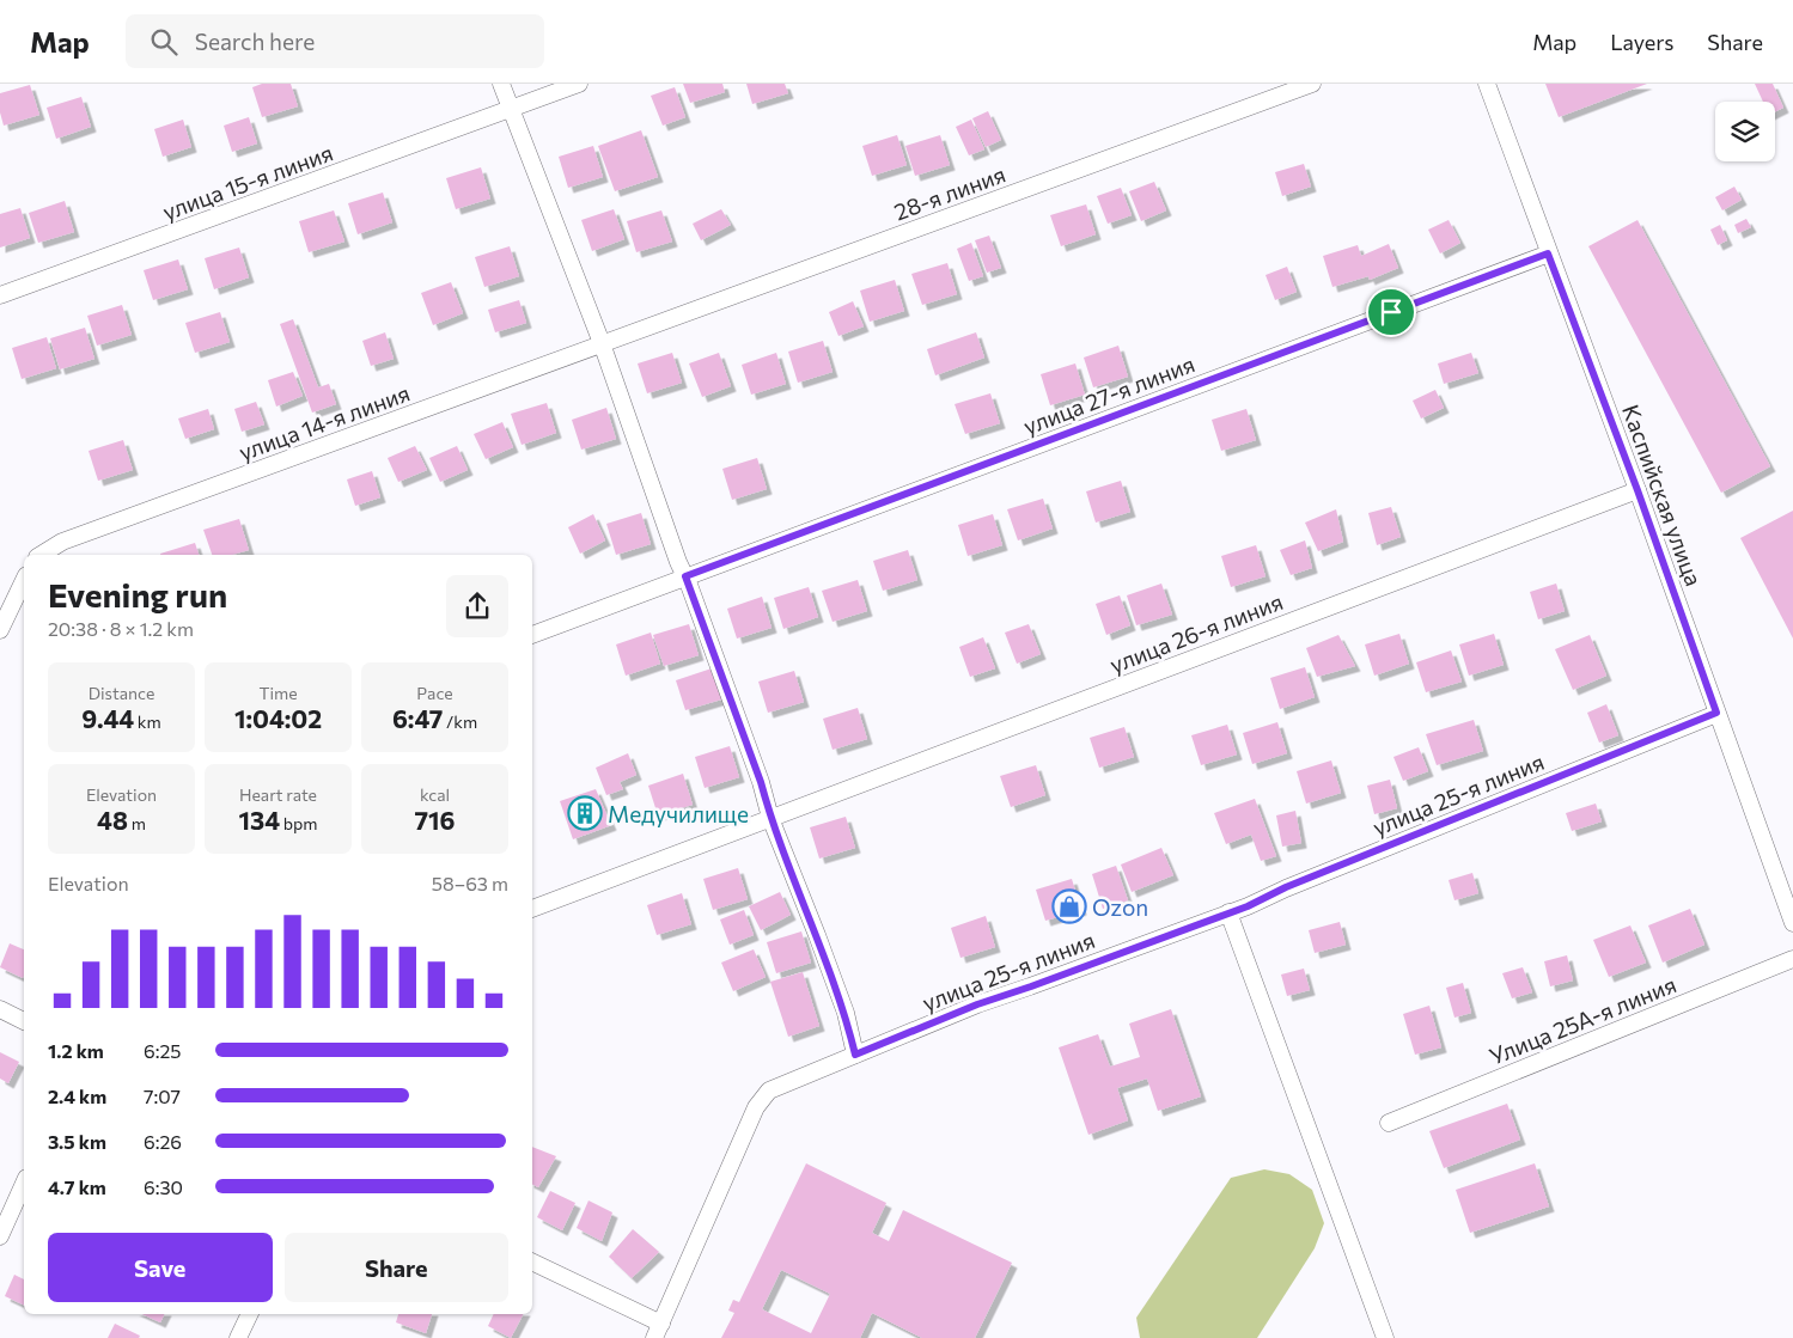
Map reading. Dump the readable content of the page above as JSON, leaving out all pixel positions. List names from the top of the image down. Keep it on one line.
{"streets":{"street":["улица 15-я линия","28-я линия","улица 27-я линия","улица 14-я линия","Каспийская улица","улица 26-я линия","улица 25-я линия","Улица 25А-я линия"]},"crossings":[["28-я линия","улица 14-я линия"],["улица 27-я линия","Каспийская улица"],["Каспийская улица","улица 26-я линия"],["Каспийская улица","улица 25-я линия"]],"places":{"building":["Медучилище"],"shop":["Ozon"]},"page":{"header":"Map","search":"Search here","nav":["Map","Layers","Share"],"heading":["Evening run","20:38 · 8 × 1.2 km"],"stats":[["Distance","9.44 km"],["Time","1:04:02"],["Pace","6:47 /km"],["Elevation","48 m"],["Heart rate","134 bpm"],["kcal","716"]],"chart":["Elevation","58–63 m"],"list":[{"name":"1.2 km","note":"6:25"},{"name":"2.4 km","note":"7:07"},{"name":"3.5 km","note":"6:26"},{"name":"4.7 km","note":"6:30"}],"buttons":["Save","Share"]}}
